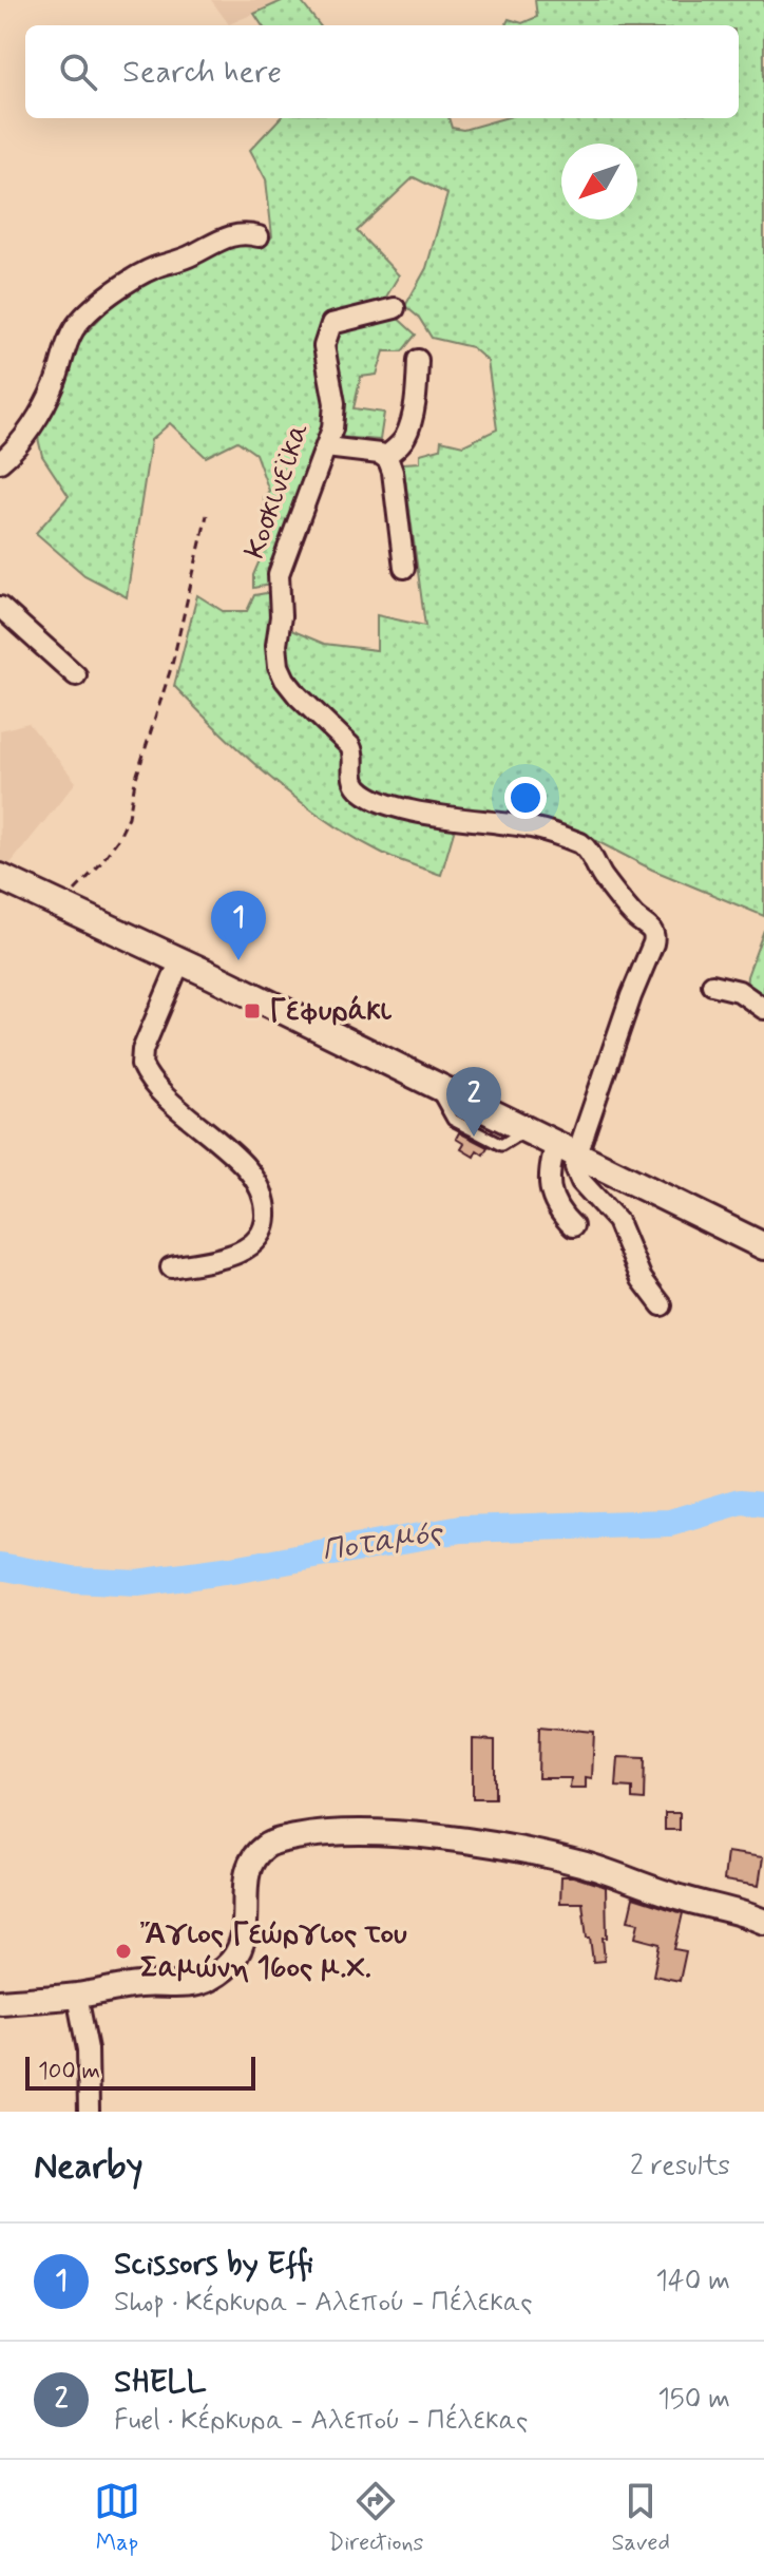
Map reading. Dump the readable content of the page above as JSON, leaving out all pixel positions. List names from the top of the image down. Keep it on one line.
{"streets":{"street":["Κοσκινεϊκα"]},"water":["Ποταμός"],"places":{"transit":["Γεφυράκι"],"other":["Ἄγιος Γεώργιος του Σαμώνη 16ος μ.Χ."]},"scale_bar":"100 m","north":"bottom left","page":{"search":"Search here","pins":["1","2"],"scale":"100 m","heading":["Nearby","2 results"],"list":[{"mark":"1","name":"Scissors by Effi","note":"Shop · Κέρκυρα - Αλεπού - Πέλεκας","value":"140 m"},{"mark":"2","name":"SHELL","note":"Fuel · Κέρκυρα - Αλεπού - Πέλεκας","value":"150 m"}],"nav":["Map","Directions","Saved"]}}
